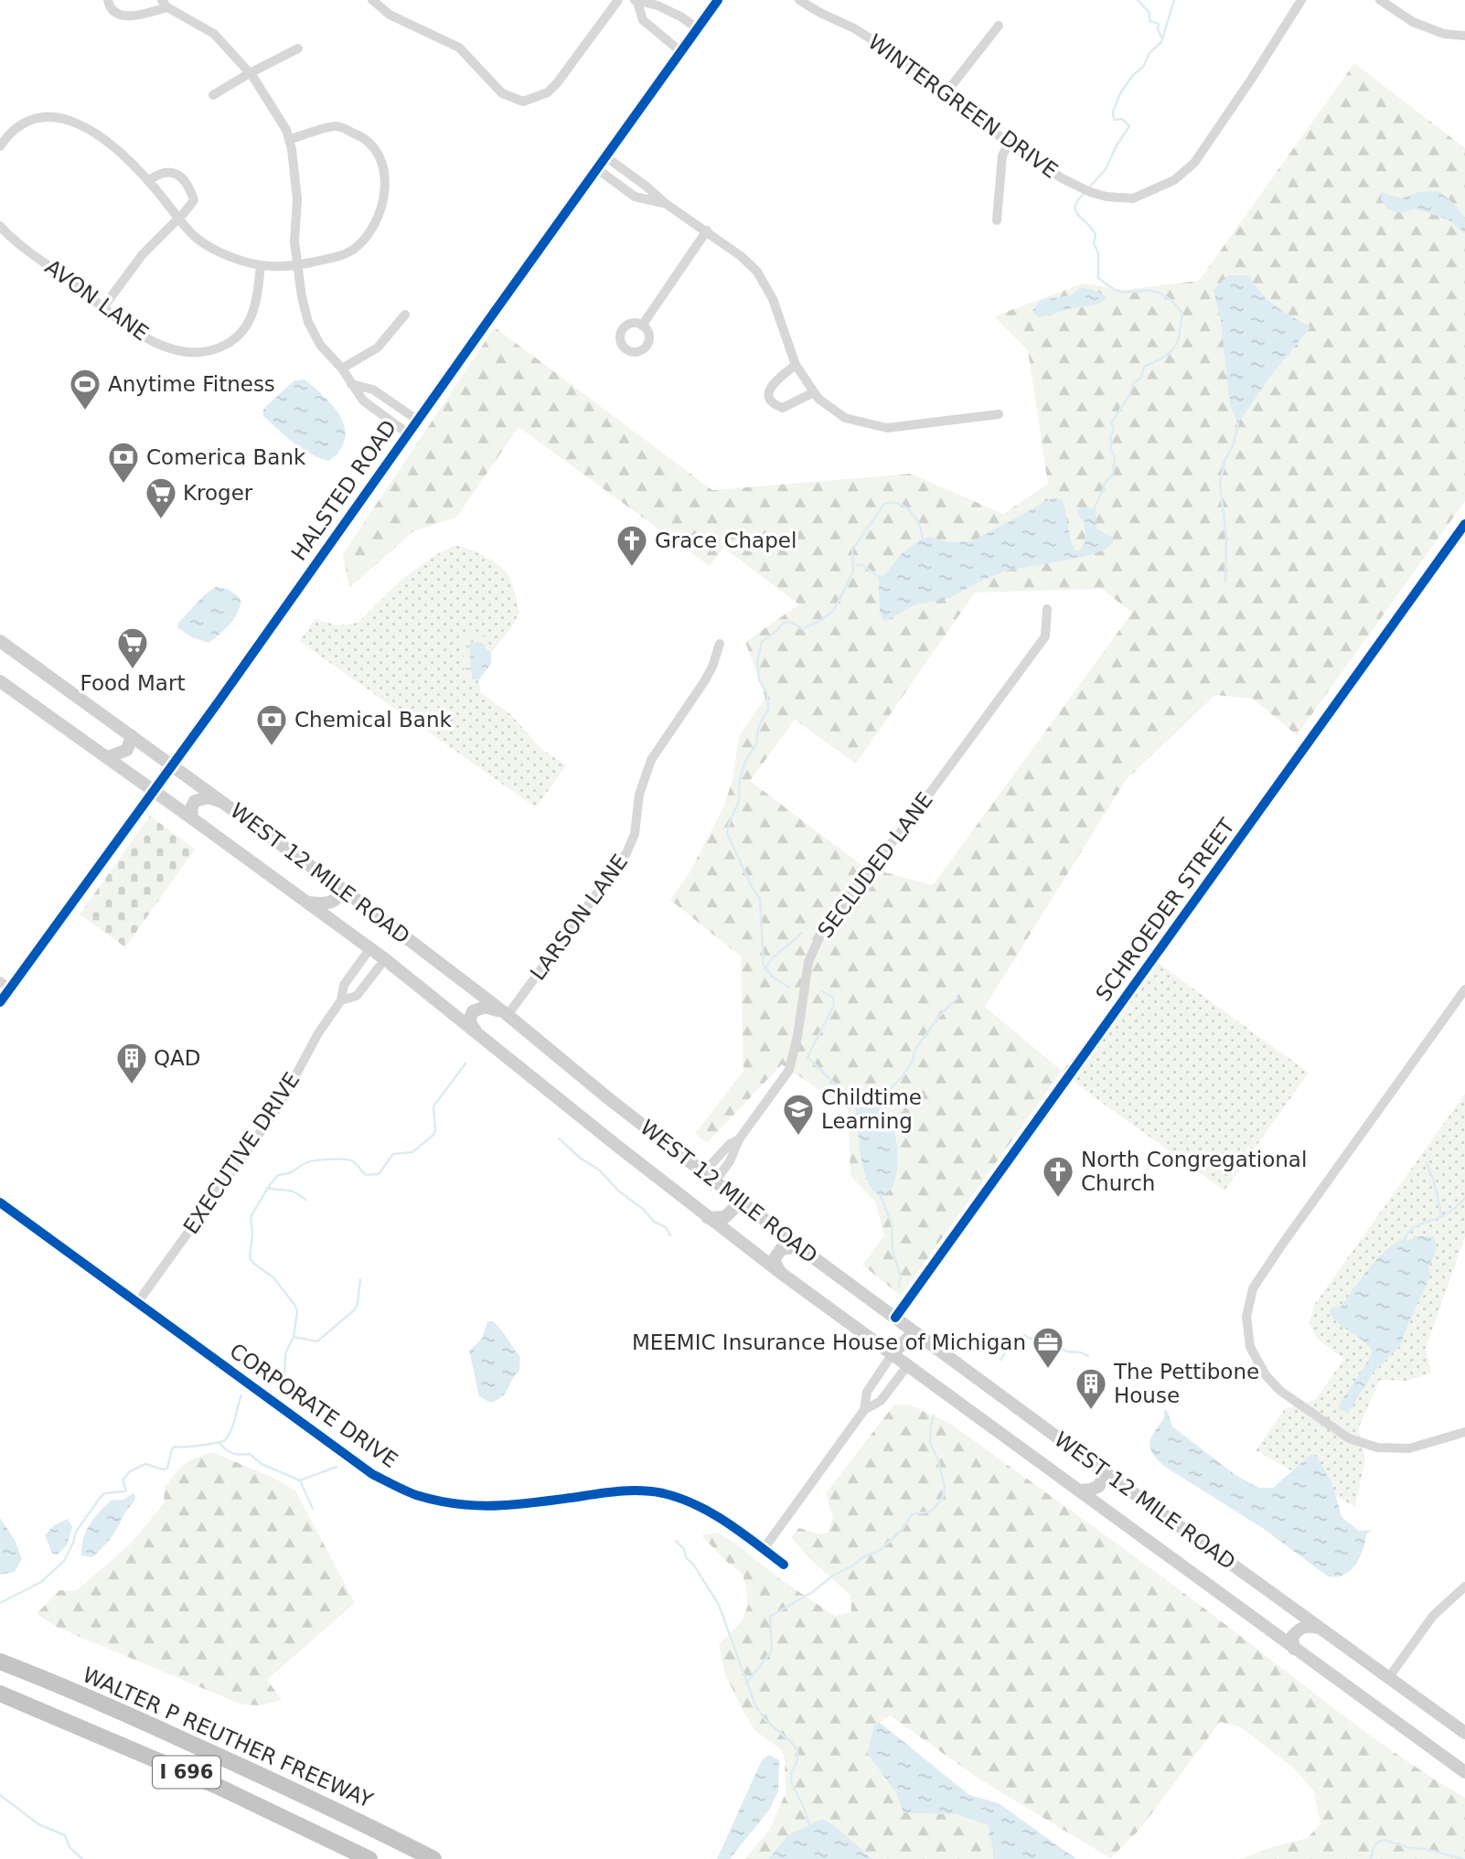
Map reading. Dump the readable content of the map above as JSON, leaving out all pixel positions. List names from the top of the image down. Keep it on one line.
{"streets":{"highway":["WALTER P REUTHER FREEWAY","I 696"],"main road":["HALSTED ROAD","WEST 12 MILE ROAD"],"street":["WINTERGREEN DRIVE","AVON LANE","SECLUDED LANE","SCHROEDER STREET","LARSON LANE","EXECUTIVE DRIVE","CORPORATE DRIVE"]},"crossings":[["HALSTED ROAD","WEST 12 MILE ROAD"],["SECLUDED LANE","WEST 12 MILE ROAD"],["WEST 12 MILE ROAD","SCHROEDER STREET"],["WEST 12 MILE ROAD","LARSON LANE"],["WEST 12 MILE ROAD","EXECUTIVE DRIVE"],["EXECUTIVE DRIVE","CORPORATE DRIVE"]],"places":{"sports":["Anytime Fitness"],"bank":["Comerica Bank","Chemical Bank"],"supermarket":["Kroger","Food Mart"],"church":["Grace Chapel","North Congregational Church"],"building":["QAD","The Pettibone House"],"school or university":["Childtime Learning"],"office":["MEEMIC Insurance House of Michigan"]}}
